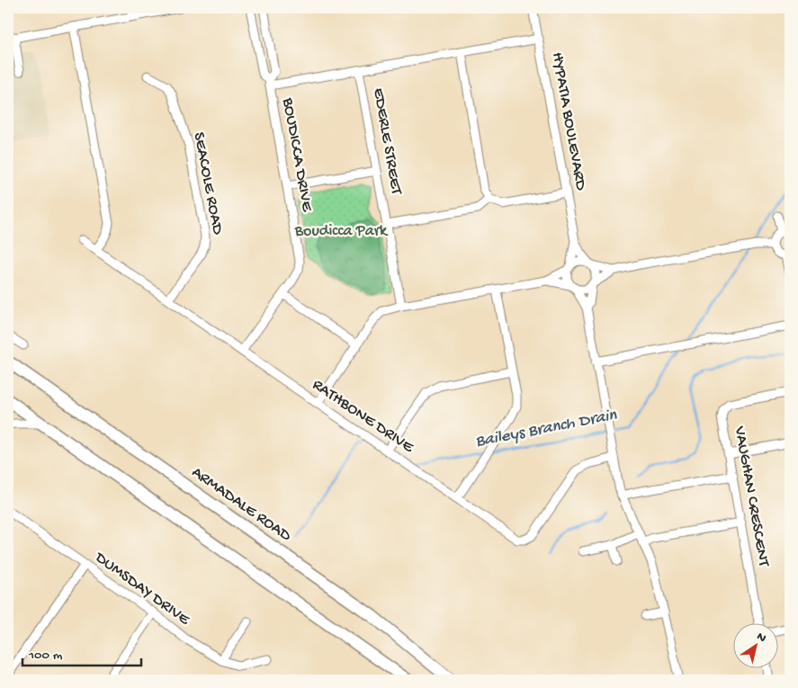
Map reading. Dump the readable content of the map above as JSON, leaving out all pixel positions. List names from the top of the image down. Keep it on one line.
{"streets":{"highway":["ARMADALE ROAD"],"street":["HYPATIA BOULEVARD","EDERLE STREET","BOUDICCA DRIVE","SEACOLE ROAD","RATHBONE DRIVE","VAUGHAN CRESCENT","DUMSDAY DRIVE"]},"crossings":[["EDERLE STREET","BOUDICCA DRIVE"],["BOUDICCA DRIVE","RATHBONE DRIVE"],["SEACOLE ROAD","RATHBONE DRIVE"]],"water":["Baileys Branch Drain"],"parks":["Boudicca Park"],"scale_bar":"100 m","north":"top right"}
